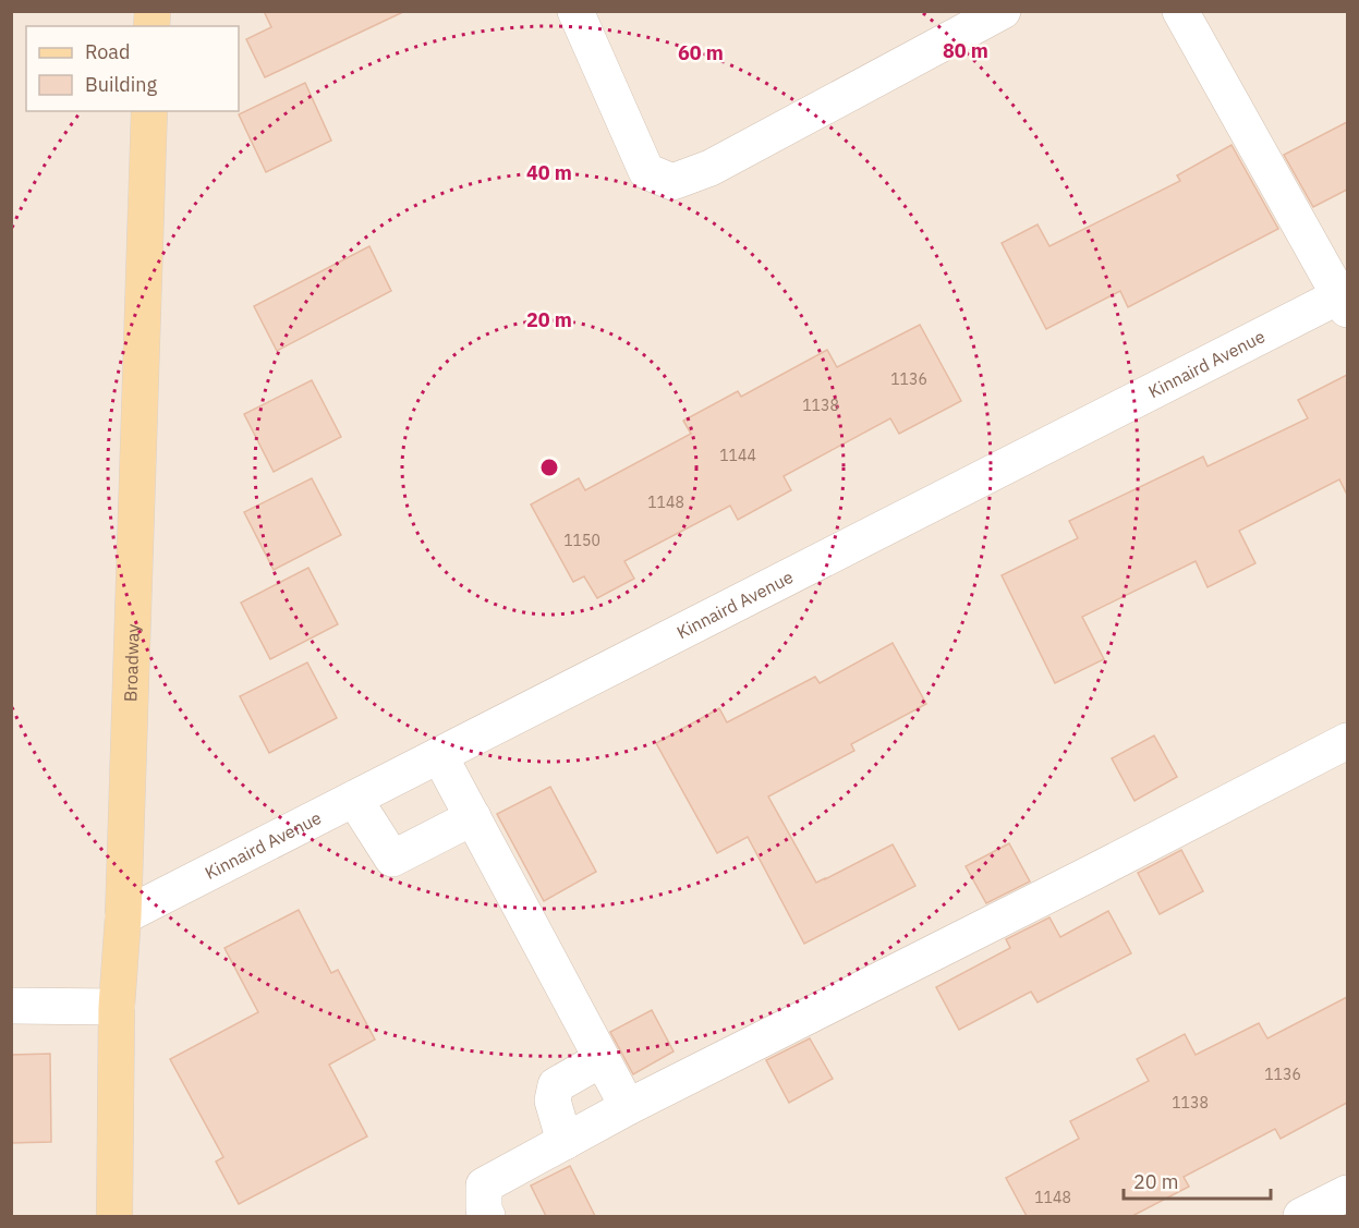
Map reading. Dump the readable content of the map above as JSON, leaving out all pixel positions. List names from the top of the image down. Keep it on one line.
{"streets":{"main road":["Broadway"],"street":["Kinnaird Avenue"]},"crossings":[["Kinnaird Avenue","Broadway"]],"house_numbers":["1136","1138","1144","1148","1150","1136","1138","1148"],"legend":["Road","Building"],"scale_bar":"20 m","rings":["80 m","60 m","40 m","20 m"]}
